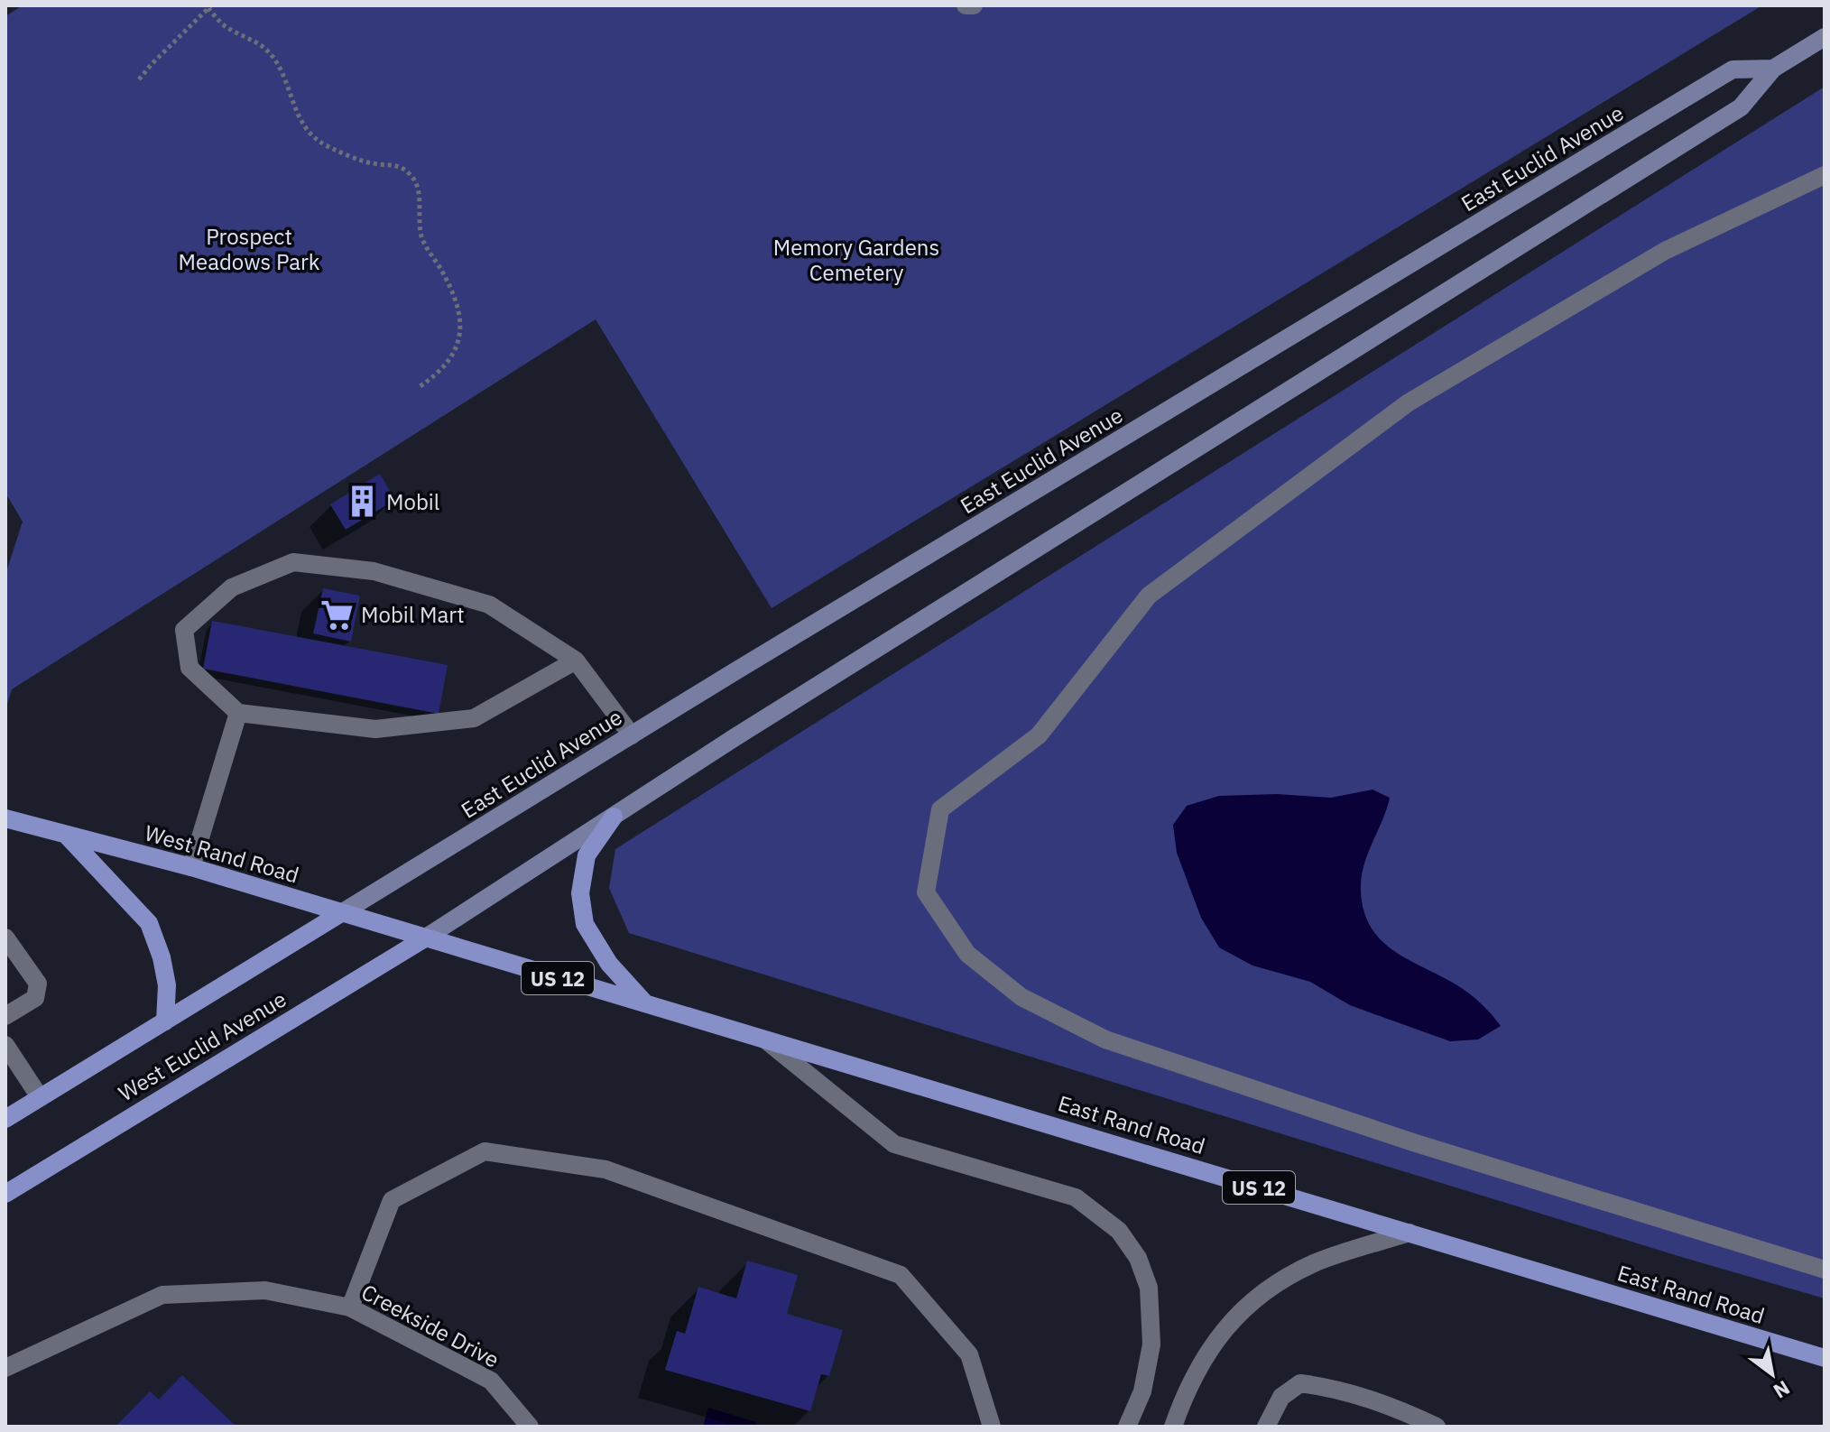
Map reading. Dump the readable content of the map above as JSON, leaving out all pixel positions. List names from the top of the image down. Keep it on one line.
{"streets":{"main road":["East Euclid Avenue","West Rand Road","US 12","West Euclid Avenue","East Rand Road"],"street":["Creekside Drive"]},"crossings":[["East Euclid Avenue","West Rand Road"],["East Euclid Avenue","West Euclid Avenue"],["West Rand Road","West Euclid Avenue"],["West Rand Road","East Rand Road"],["West Euclid Avenue","East Rand Road"]],"parks":["Prospect Meadows Park","Memory Gardens Cemetery"],"places":{"building":["Mobil"],"supermarket":["Mobil Mart"]},"north":"bottom right"}
